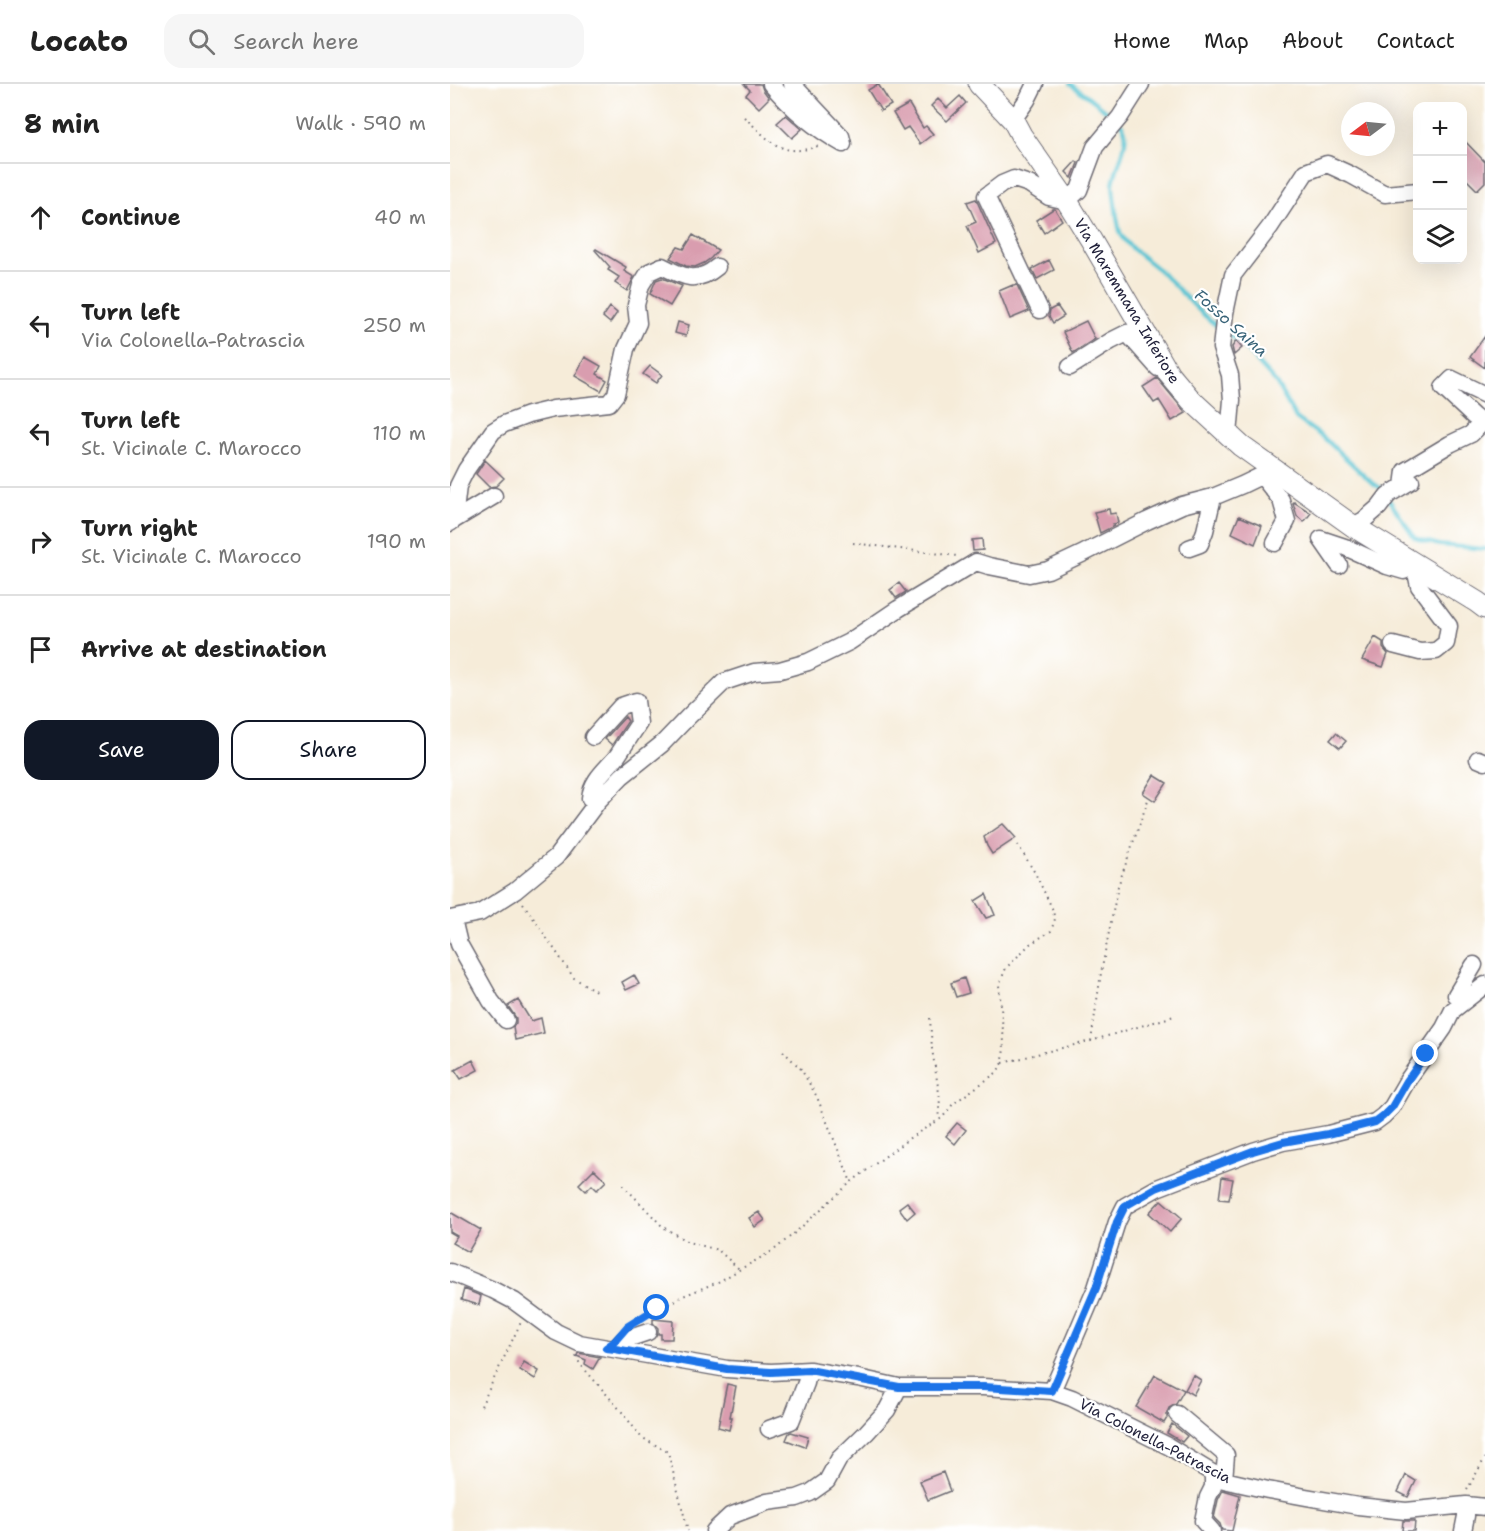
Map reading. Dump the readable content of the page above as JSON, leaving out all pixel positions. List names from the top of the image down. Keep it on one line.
{"streets":{"main road":["Via Maremmana Inferiore"],"street":["Via Colonella-Patrascia"]},"water":["Fosso Saina"],"north":"left","page":{"header":"Locato","search":"Search here","nav":["Home","Map","About","Contact"],"heading":["8 min","Walk · 590 m"],"map_buttons":["+","−"],"list":[["Continue","40 m"],["Turn left","Via Colonella-Patrascia","250 m"],["Turn left","St. Vicinale C. Marocco","110 m"],["Turn right","St. Vicinale C. Marocco","190 m"],"Arrive at destination"],"buttons":["Save","Share"]}}
